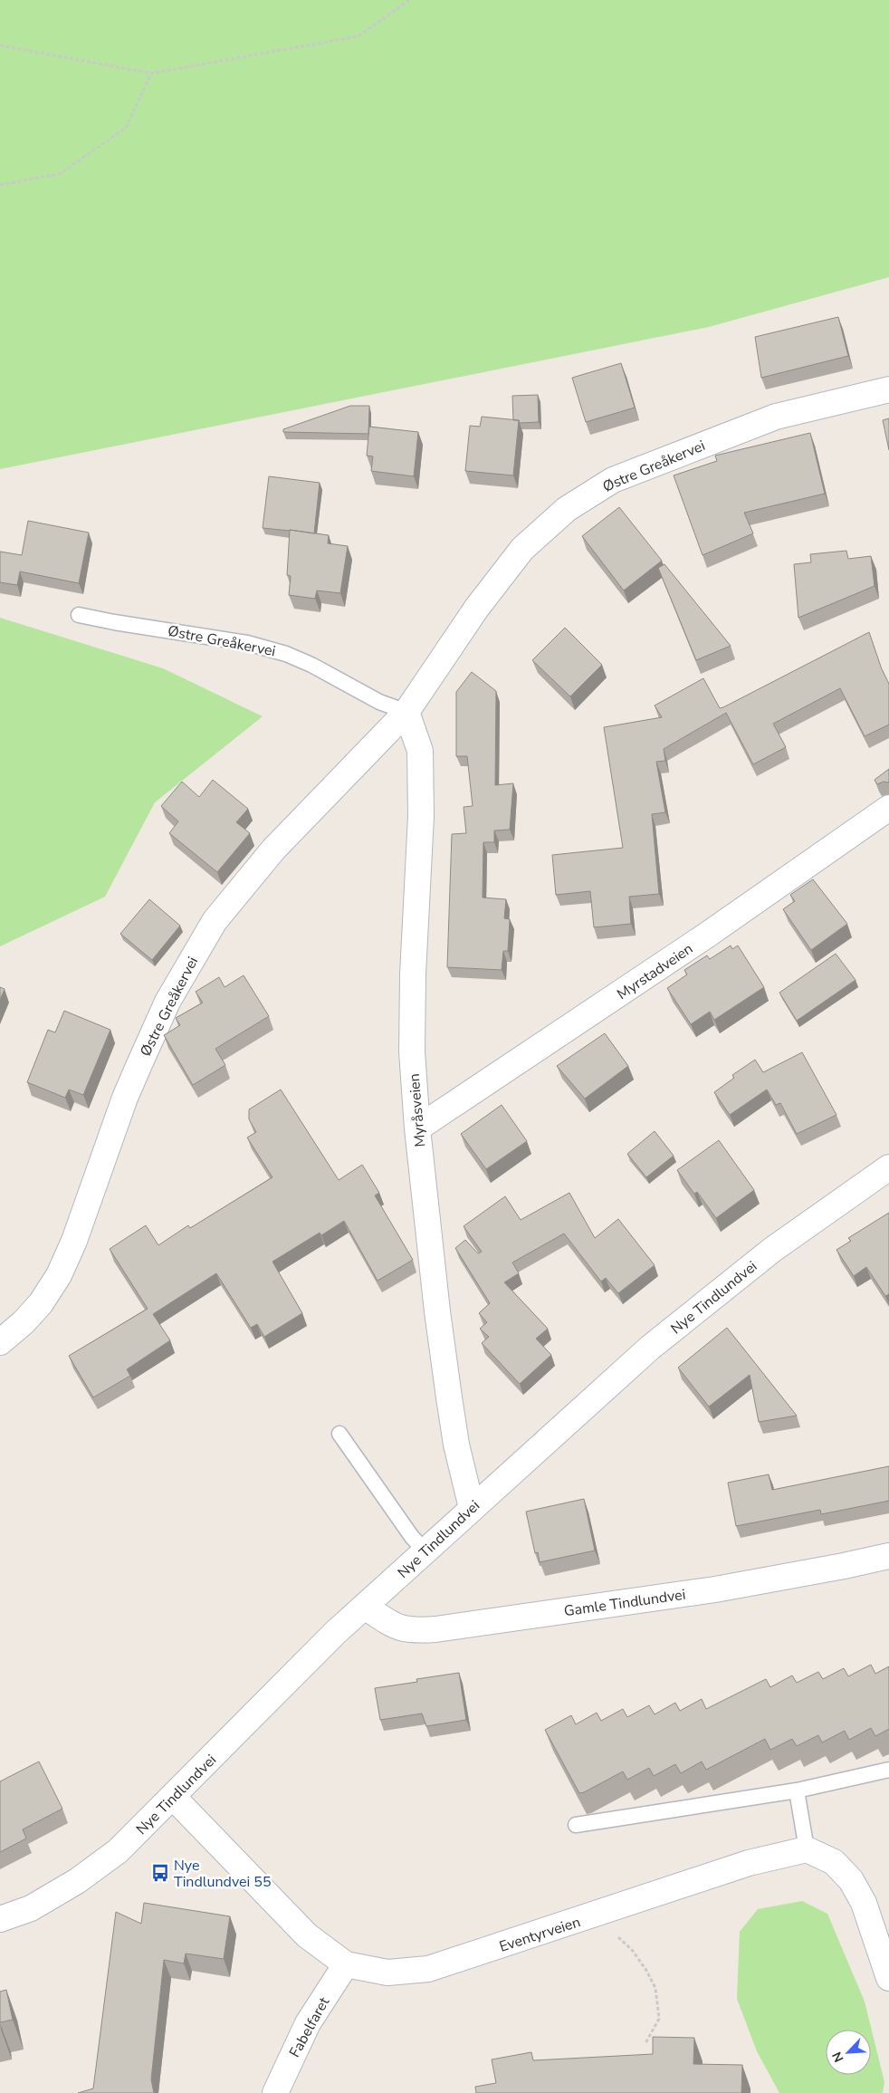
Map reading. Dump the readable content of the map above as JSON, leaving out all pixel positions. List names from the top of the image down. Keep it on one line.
{"streets":{"street":["Østre Greåkervei","Myrstadveien","Myråsveien","Nye Tindlundvei","Gamle Tindlundvei","Eventyrveien","Fabelfaret"]},"crossings":[["Østre Greåkervei","Myråsveien"],["Myrstadveien","Myråsveien"],["Myråsveien","Nye Tindlundvei"],["Nye Tindlundvei","Gamle Tindlundvei"],["Nye Tindlundvei","Eventyrveien"],["Eventyrveien","Fabelfaret"]],"places":{"bus stop":["Nye Tindlundvei 55"]},"north":"bottom left"}
